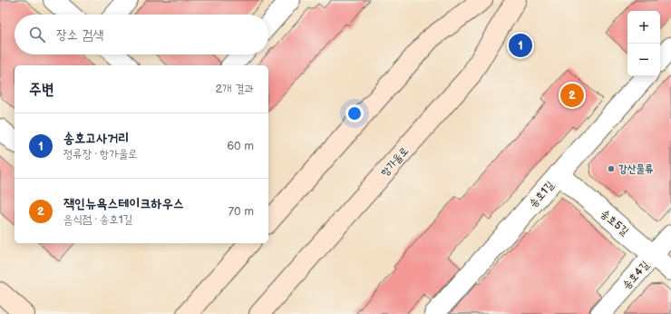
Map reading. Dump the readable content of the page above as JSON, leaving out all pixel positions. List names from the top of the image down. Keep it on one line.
{"streets":{"main road":["항가울로"],"street":["송호1길","송호5길","송호4길"]},"crossings":[["송호1길","송호5길"],["송호5길","송호4길"]],"places":["강산물류"],"page":{"map_buttons":["+","−"],"search":"장소 검색","pins":["1","2"],"heading":["주변","2개 결과"],"list":[{"mark":"1","name":"송호고사거리","note":"정류장 · 항가울로","value":"60 m"},{"mark":"2","name":"잭인뉴욕스테이크하우스","note":"음식점 · 송호1길","value":"70 m"}]}}
